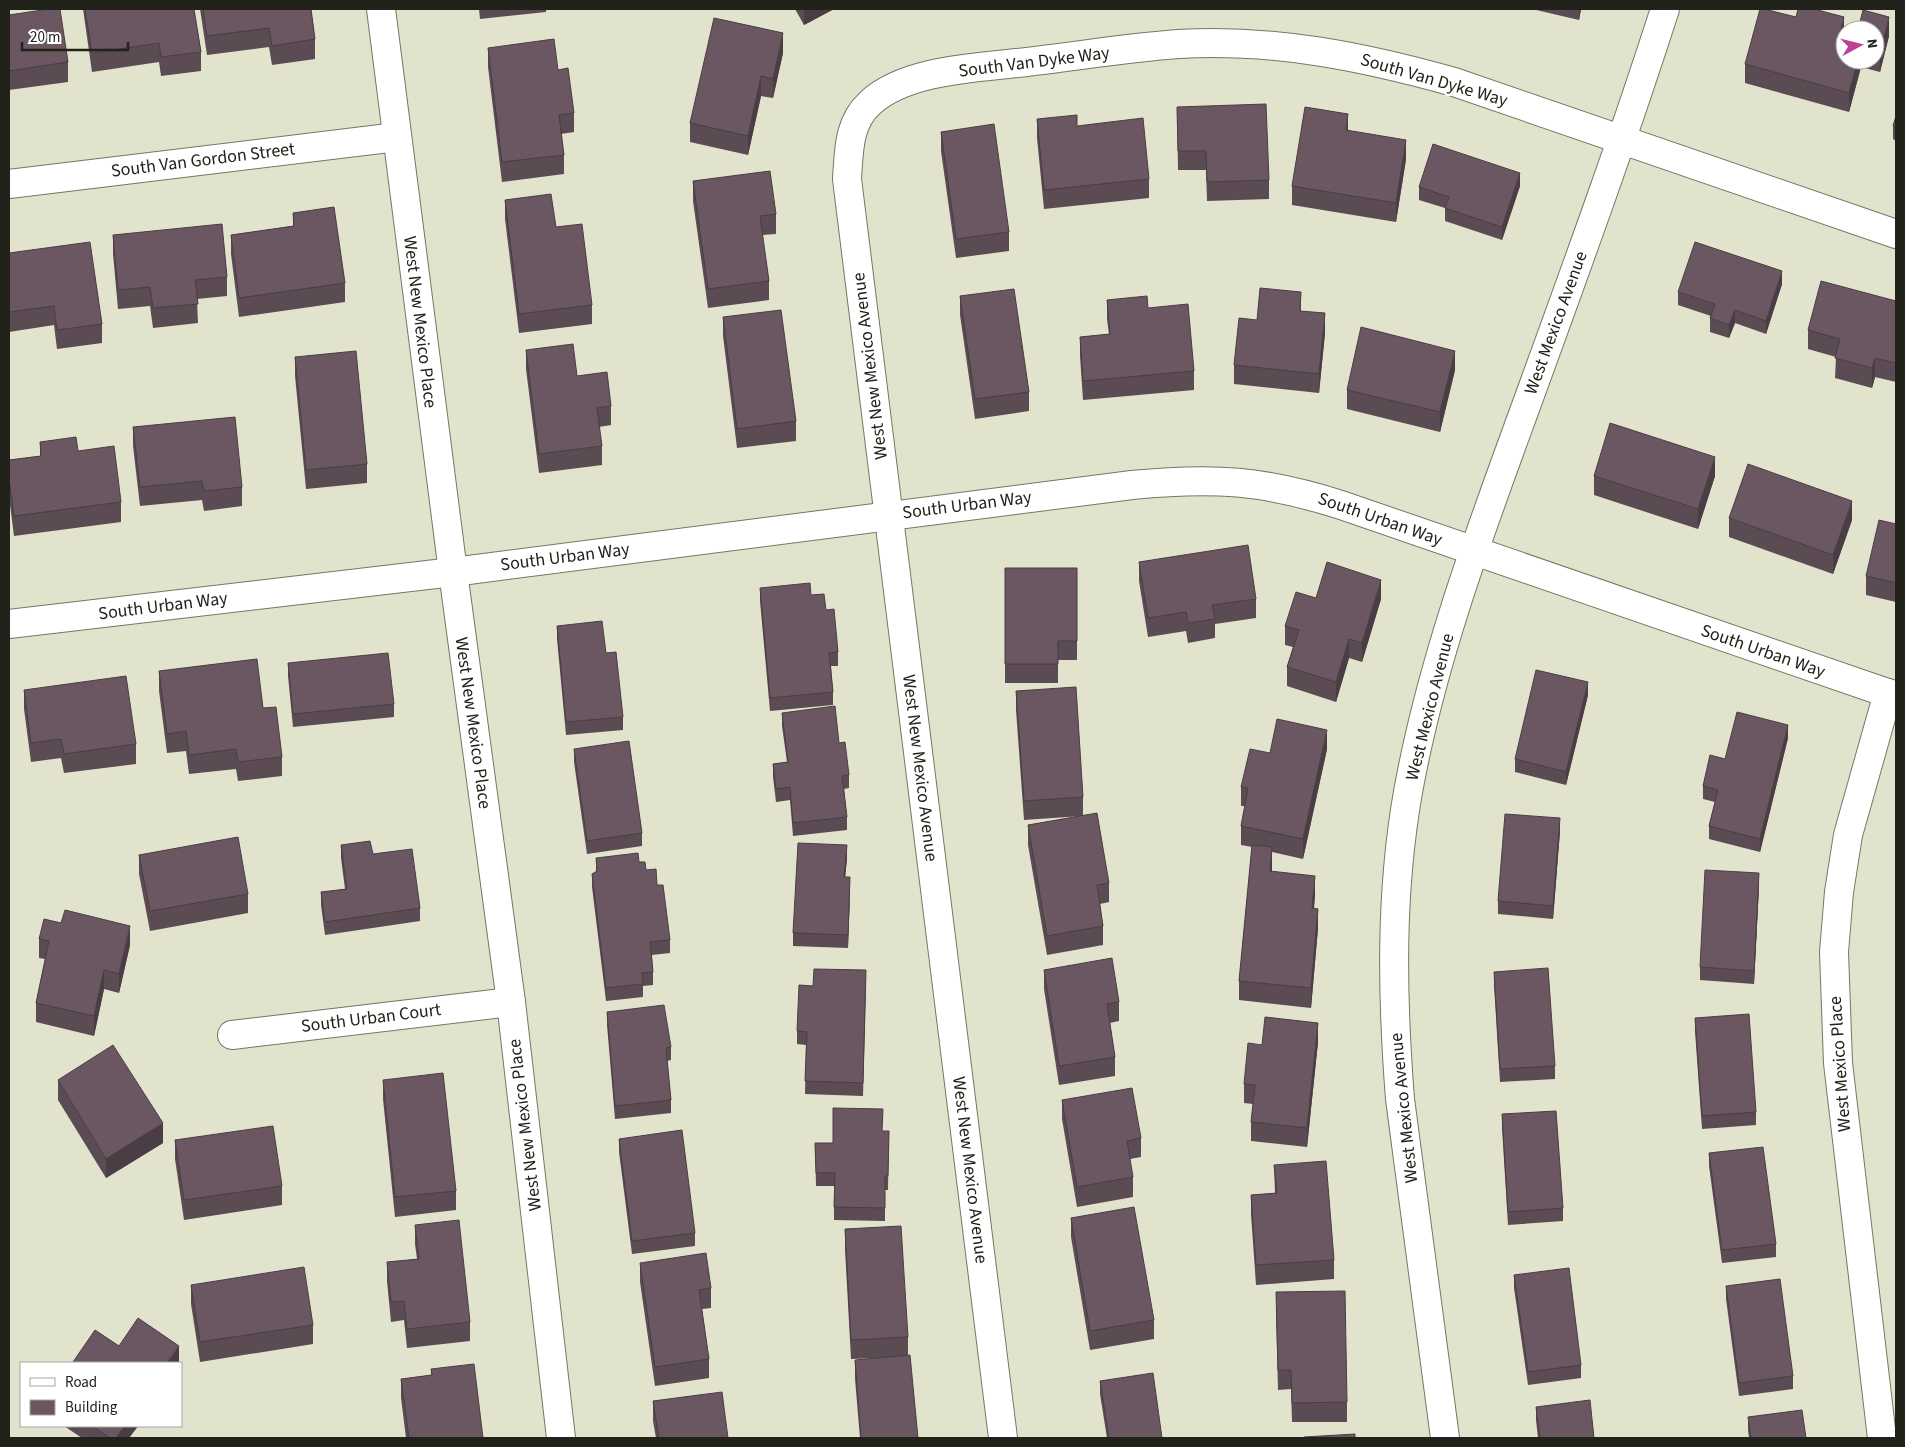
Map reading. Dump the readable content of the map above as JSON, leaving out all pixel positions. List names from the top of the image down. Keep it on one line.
{"streets":{"street":["South Van Dyke Way","South Van Gordon Street","West New Mexico Place","West Mexico Avenue","West New Mexico Avenue","South Urban Way","South Urban Court","West Mexico Place"]},"crossings":[["South Van Dyke Way","West Mexico Avenue"],["South Van Dyke Way","West New Mexico Avenue"],["South Van Gordon Street","West New Mexico Place"],["West New Mexico Place","South Urban Way"],["West New Mexico Place","South Urban Court"],["West Mexico Avenue","South Urban Way"],["West New Mexico Avenue","South Urban Way"],["South Urban Way","West Mexico Place"]],"legend":["Road","Building"],"scale_bar":"20 m","north":"right"}
